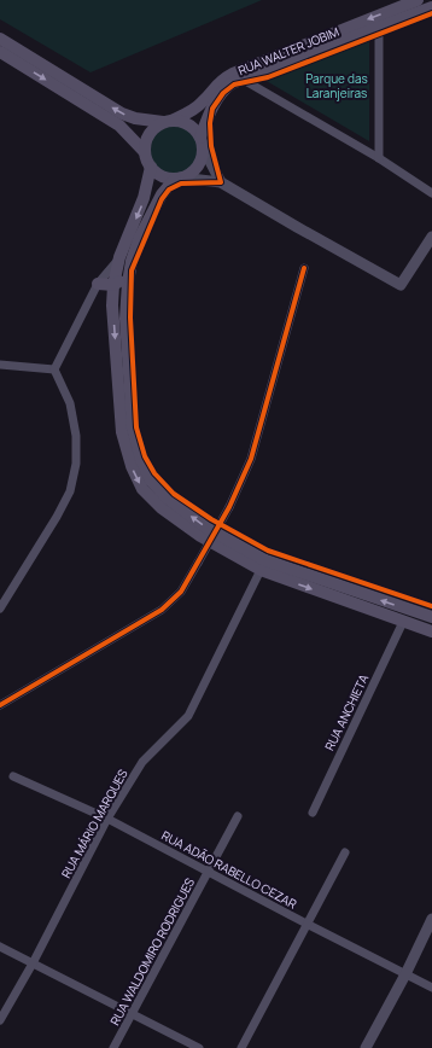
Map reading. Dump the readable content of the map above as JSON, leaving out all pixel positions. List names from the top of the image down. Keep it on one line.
{"streets":{"main road":["RUA WALTER JOBIM"],"street":["RUA ANCHIETA","RUA MÁRIO MARQUES","RUA ADÃO RABELLO CEZAR","RUA WALDOMIRO RODRIGUES"]},"crossings":[["RUA MÁRIO MARQUES","RUA ADÃO RABELLO CEZAR"],["RUA ADÃO RABELLO CEZAR","RUA WALDOMIRO RODRIGUES"]],"parks":["Parque das Laranjeiras"]}
